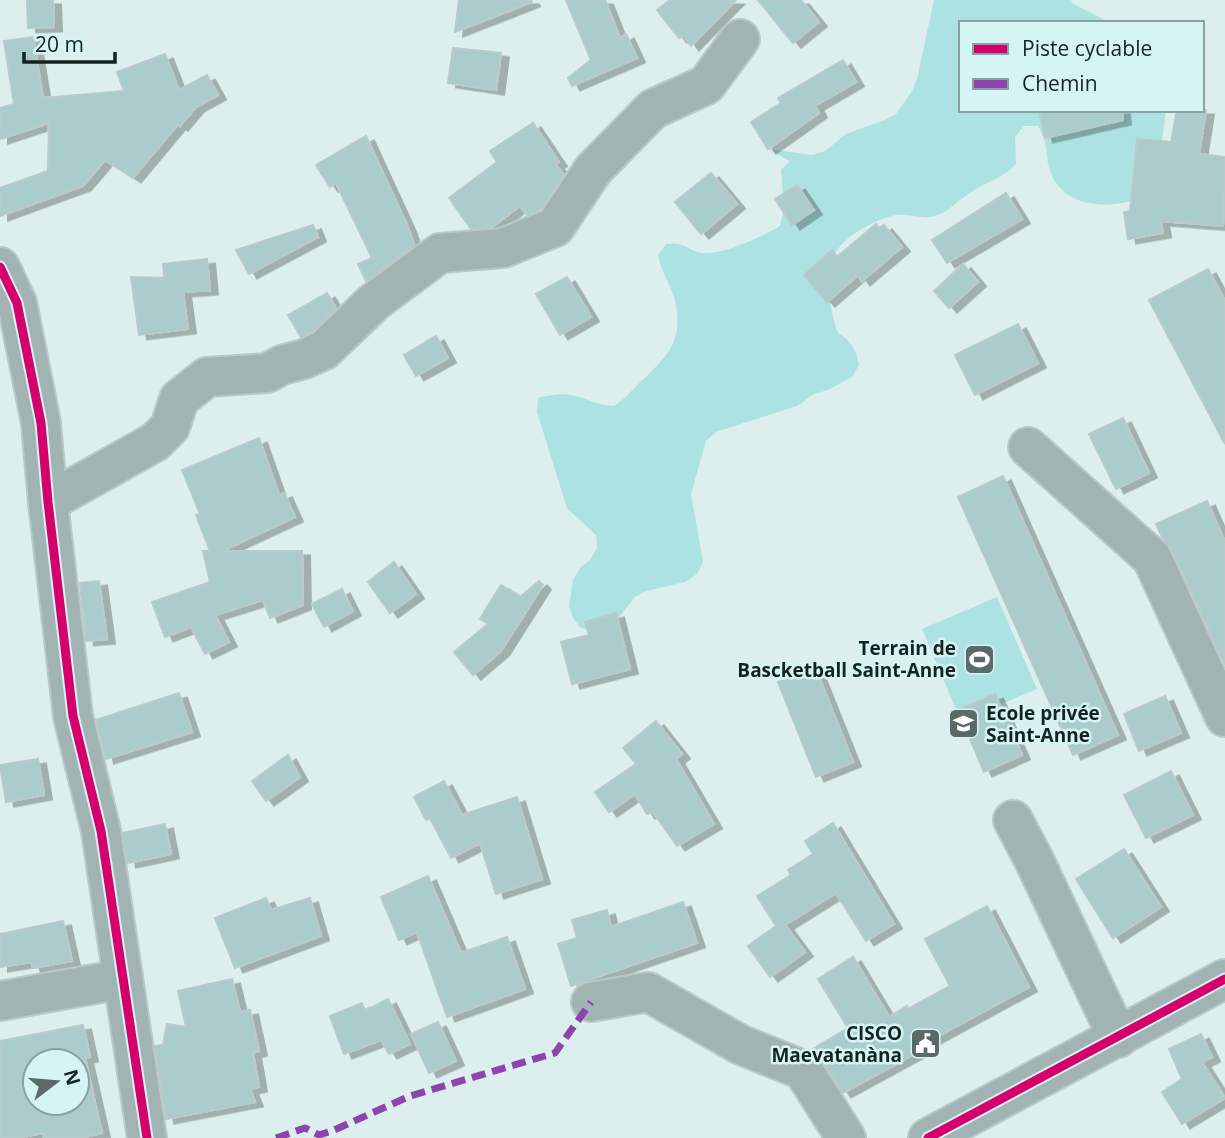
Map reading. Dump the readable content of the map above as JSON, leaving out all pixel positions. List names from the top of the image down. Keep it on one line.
{"places":{"sports":["Terrain de Bascketball Saint-Anne"],"school or university":["Ecole privée Saint-Anne"],"public building":["CISCO Maevatanàna"]},"legend":["Piste cyclable","Chemin"],"scale_bar":"20 m","north":"right"}
